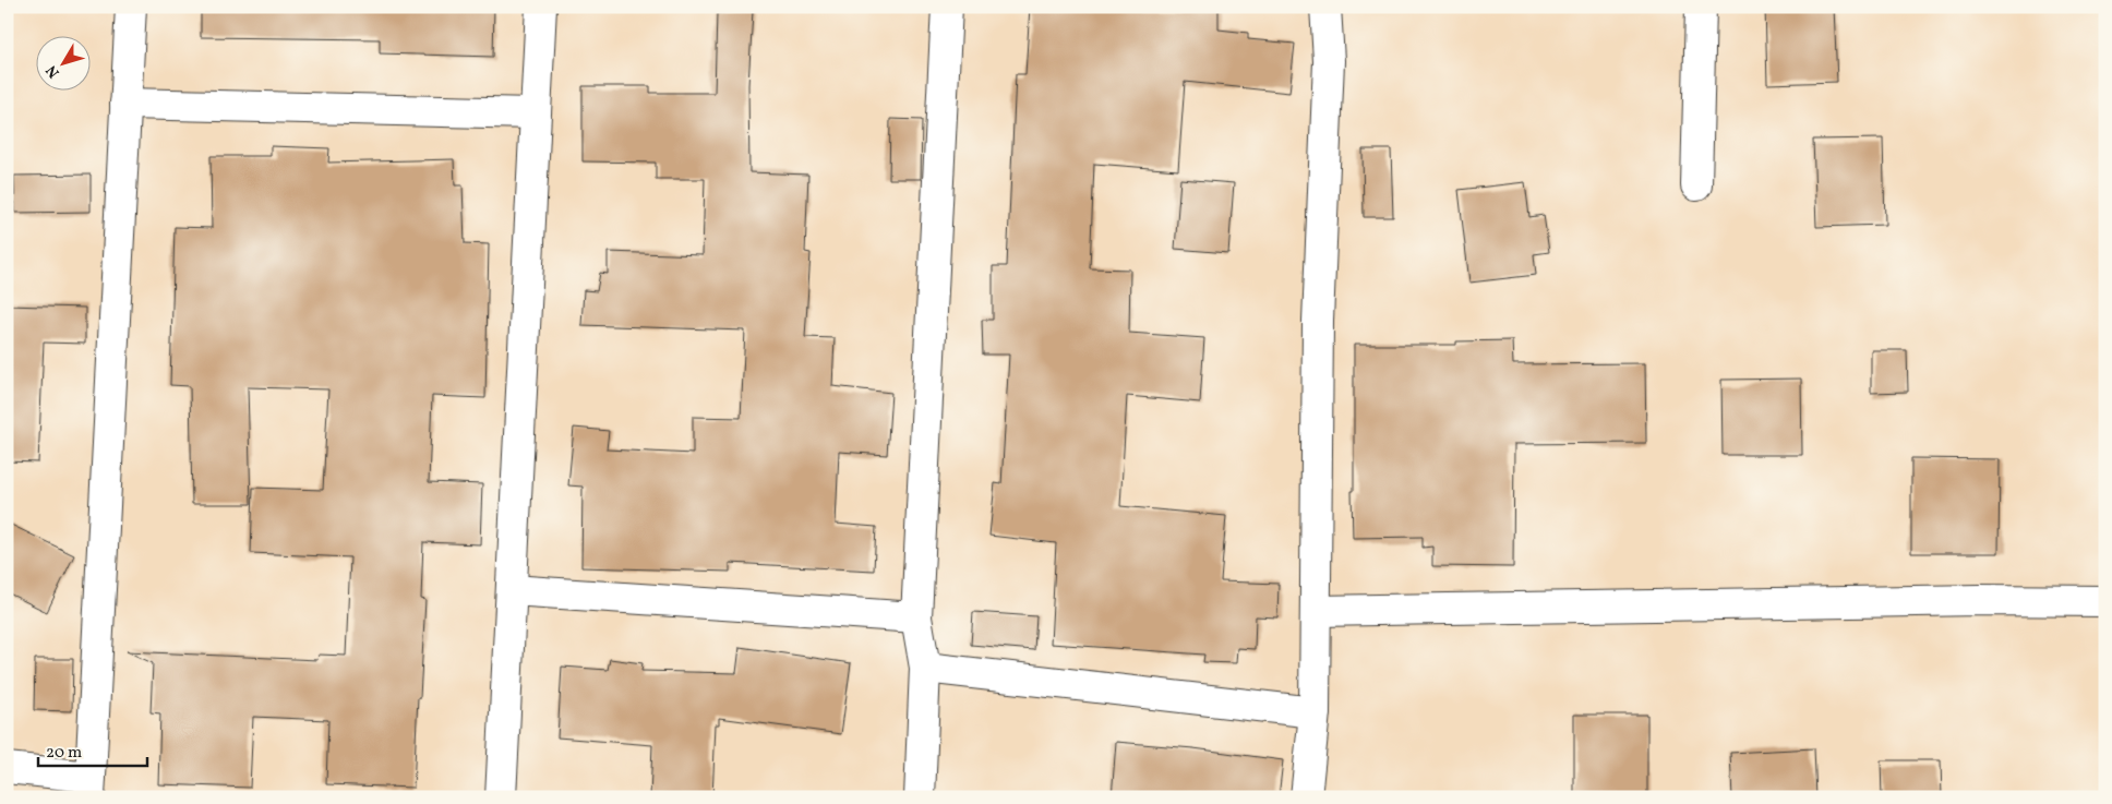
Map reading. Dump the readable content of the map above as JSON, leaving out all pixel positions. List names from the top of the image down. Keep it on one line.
{"scale_bar":"20 m","north":"bottom left"}
